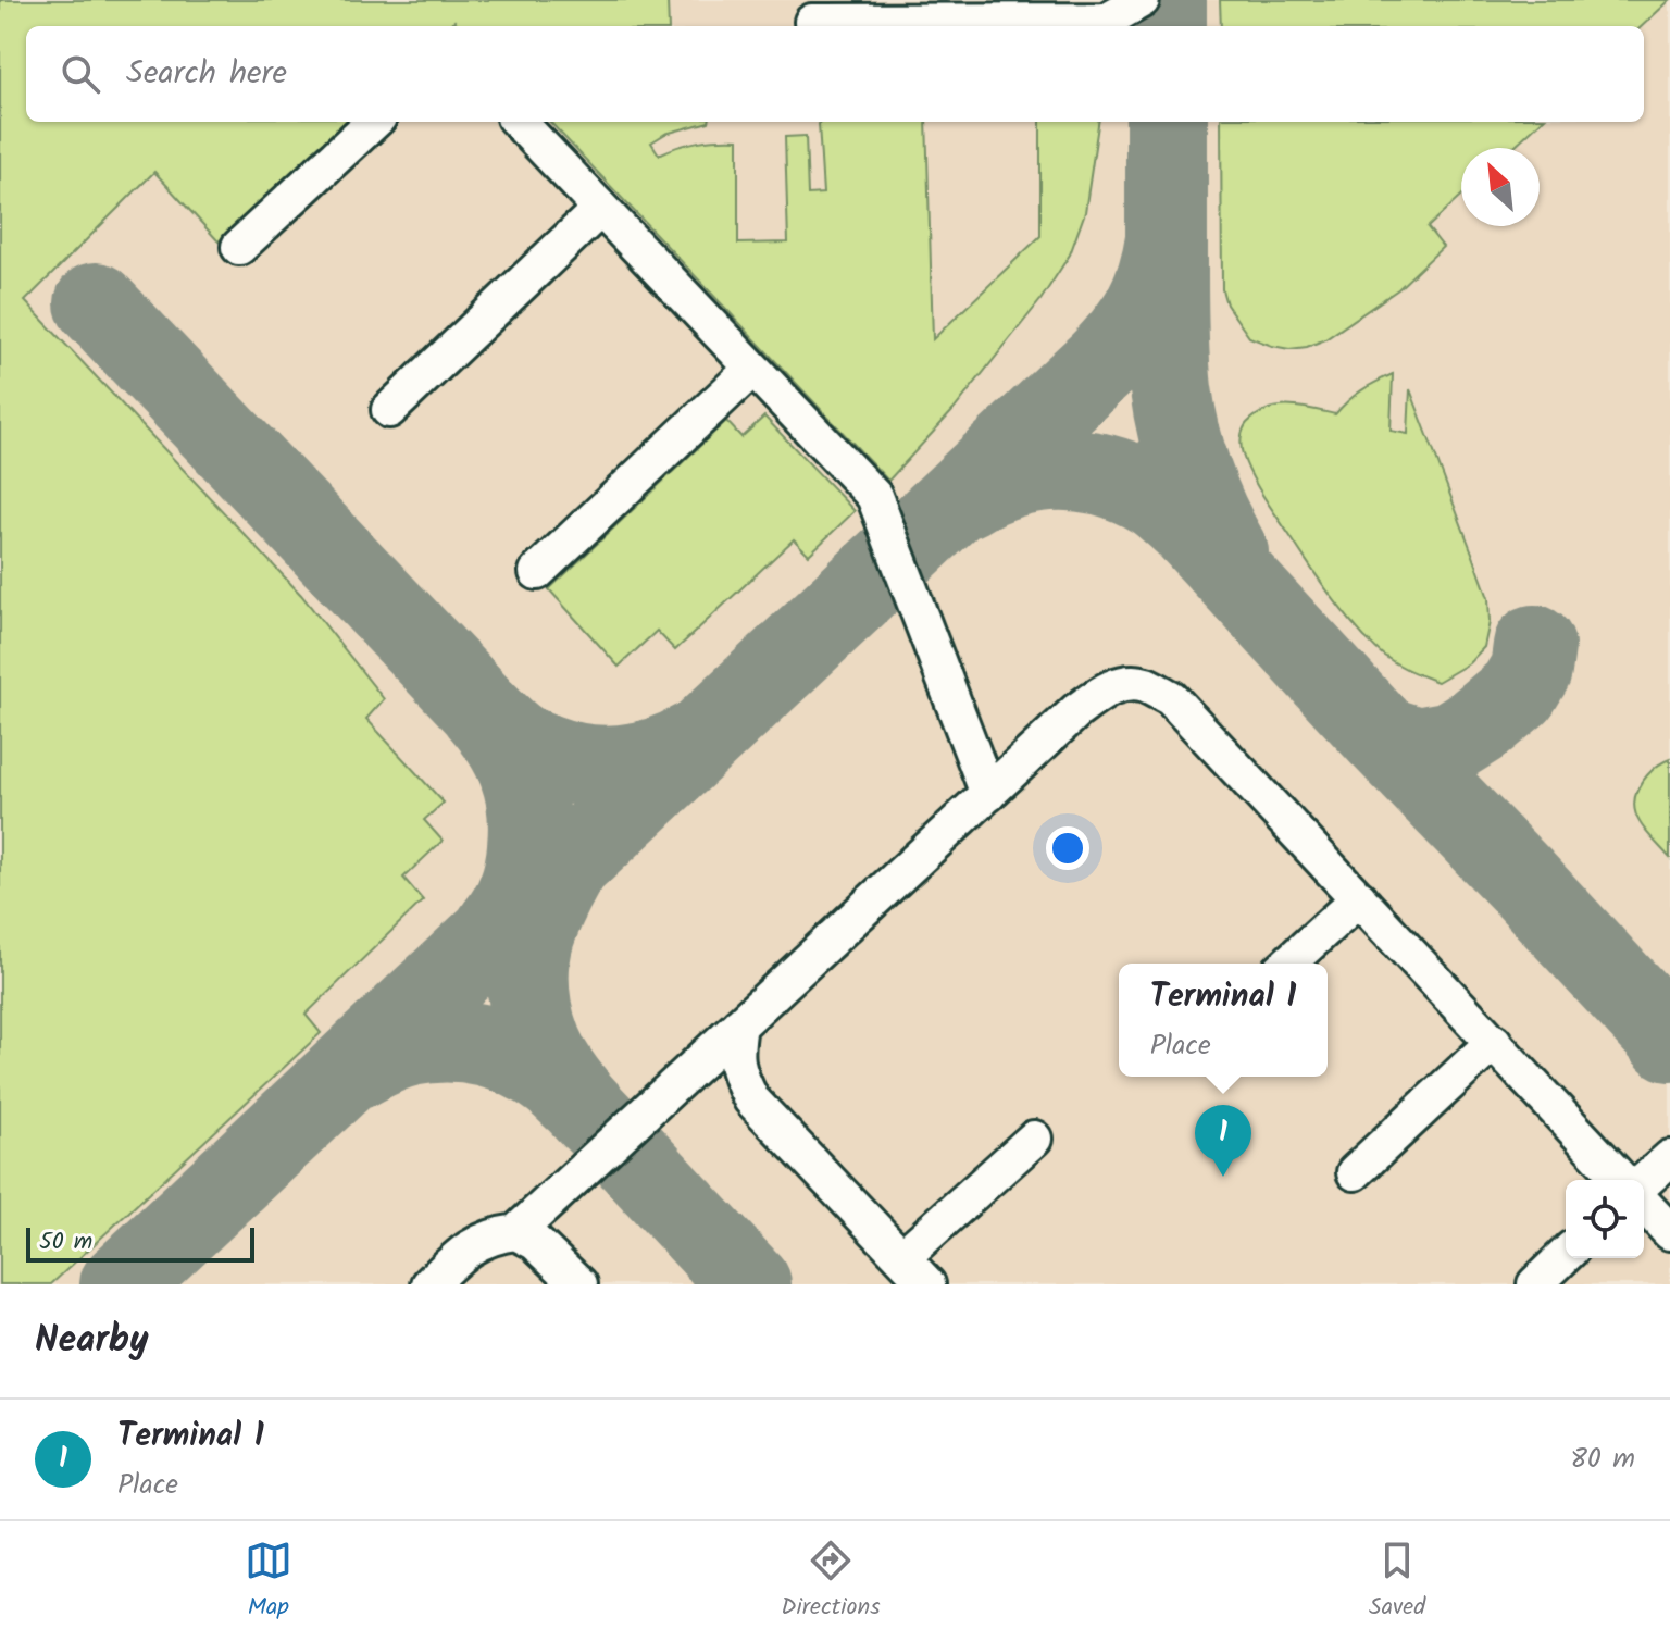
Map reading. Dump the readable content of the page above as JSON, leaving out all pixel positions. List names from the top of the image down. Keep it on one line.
{"scale_bar":"50 m","north":"top left","page":{"search":"Search here","popup":["Terminal 1","Place"],"pins":"1","scale":"50 m","heading":"Nearby","list":[{"mark":"1","name":"Terminal 1","note":"Place","value":"80 m"}],"nav":["Map","Directions","Saved"]}}
